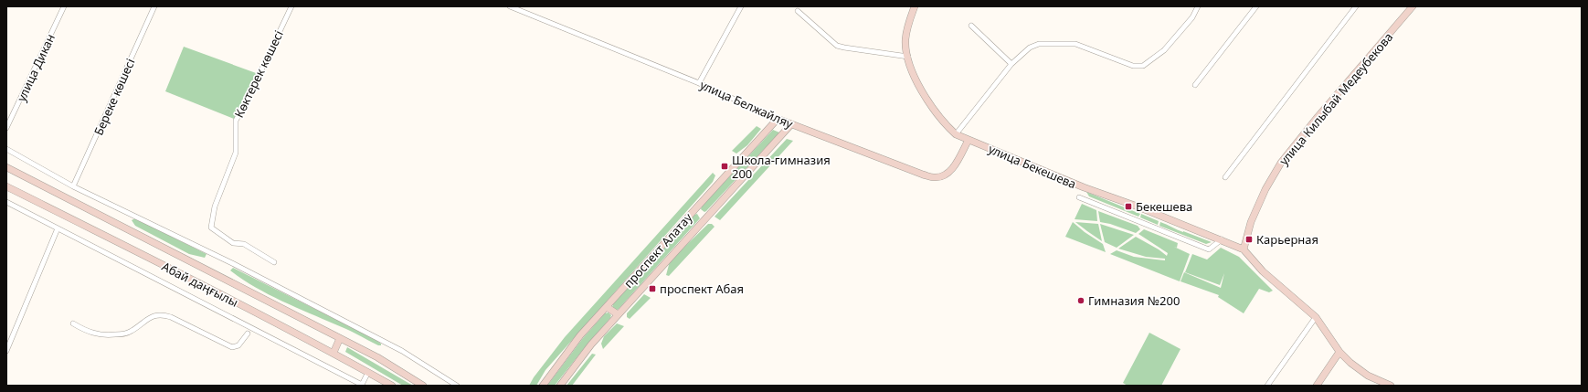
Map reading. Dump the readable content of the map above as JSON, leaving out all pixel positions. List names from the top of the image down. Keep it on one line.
{"streets":{"main road":["улица Килыбай Медеубекова","улица Белжайляу","улица Бекешева","проспект Алатау","Абай даңғылы"],"street":["улица Дикан","Көктерек көшесі","Береке көшесі"]},"crossings":[["улица Килыбай Медеубекова","улица Бекешева"],["улица Белжайляу","улица Бекешева"],["улица Белжайляу","проспект Алатау"]],"places":{"transit":["Школа-гимназия 200","Бекешева","Карьерная","проспект Абая"],"other":["Гимназия №200"]}}
